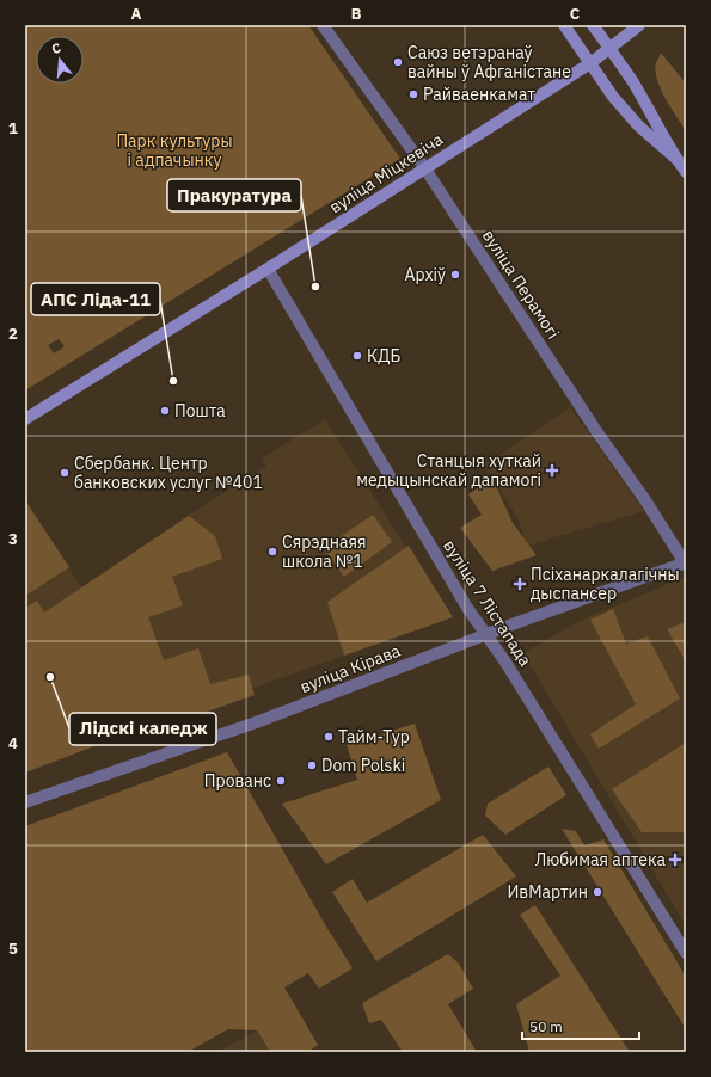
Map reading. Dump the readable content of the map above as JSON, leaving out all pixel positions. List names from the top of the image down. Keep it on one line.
{"streets":{"main road":["вуліца Міцкевіча"],"street":["вуліца Перамогі","вуліца 7 Лістапада","вуліца Кірава"]},"crossings":[["вуліца Міцкевіча","вуліца Перамогі"],["вуліца Міцкевіча","вуліца 7 Лістапада"],["вуліца Перамогі","вуліца Кірава"],["вуліца 7 Лістапада","вуліца Кірава"]],"parks":["Парк культуры і адпачынку"],"places":{"other":["Саюз ветэранаў вайны ў Афганістане","Райваенкамат","Архіў","Пракуратура","КДБ","АПС Ліда-11","Пошта","Сбербанк. Центр банковских услуг №401","Сярэднаяя школа №1","Лідскі каледж","Тайм-Тур","Dom Polski","Прованс","ИвМартин"],"health":["Станцыя хуткай медыцынскай дапамогі","Псіханаркалагічны дыспансер","Любимая аптека"]},"scale_bar":"50 m","north":"top","grid":{"columns":["A","B","C"],"rows":["1","2","3","4","5"]}}
